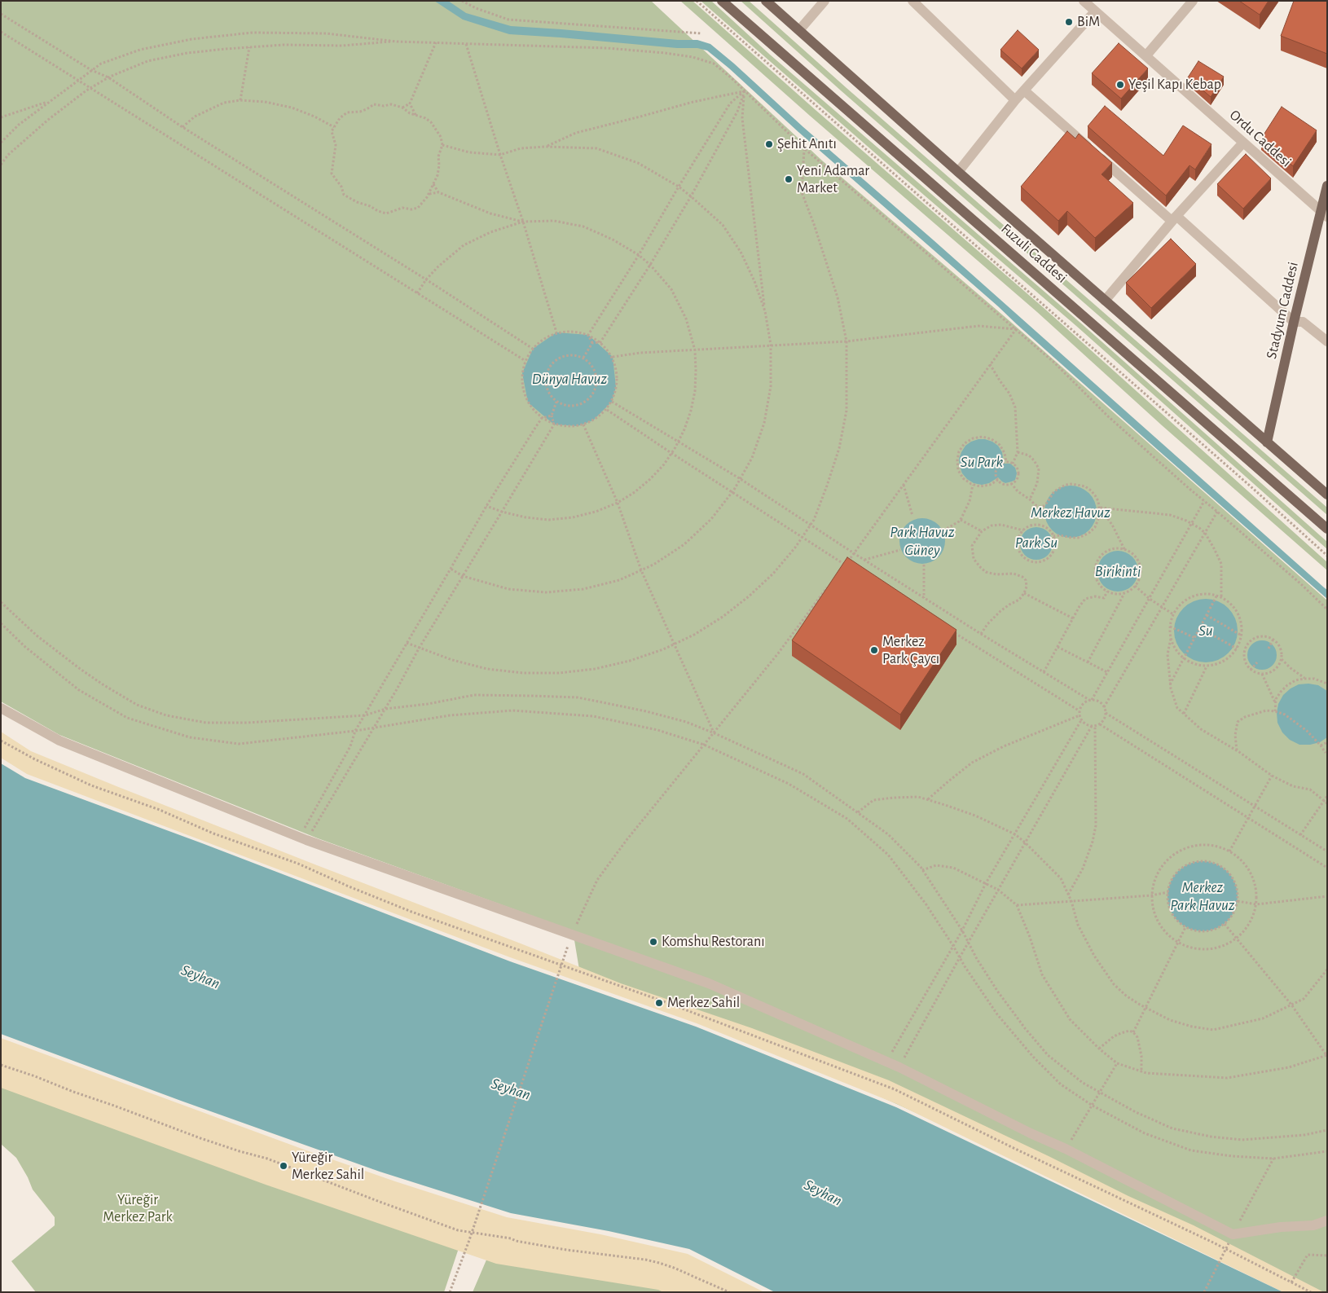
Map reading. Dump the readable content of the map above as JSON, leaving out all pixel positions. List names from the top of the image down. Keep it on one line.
{"streets":{"main road":["Fuzuli Caddesi","Stadyum Caddesi"],"street":["Ordu Caddesi"]},"crossings":[["Ordu Caddesi","Stadyum Caddesi"],["Fuzuli Caddesi","Stadyum Caddesi"]],"water":["Dünya Havuz","Su Park","Merkez Havuz","Park Havuz Güney","Park Su","Birikinti","Su","Merkez Park Havuz","Seyhan"],"parks":["Yüreğir Merkez Park"],"places":["BiM","Yeşil Kapı Kebap","Şehit Anıtı","Yeni Adamar Market","Merkez Park Çaycı","Komshu Restoranı","Merkez Sahil","Yüreğir Merkez Sahil"]}
